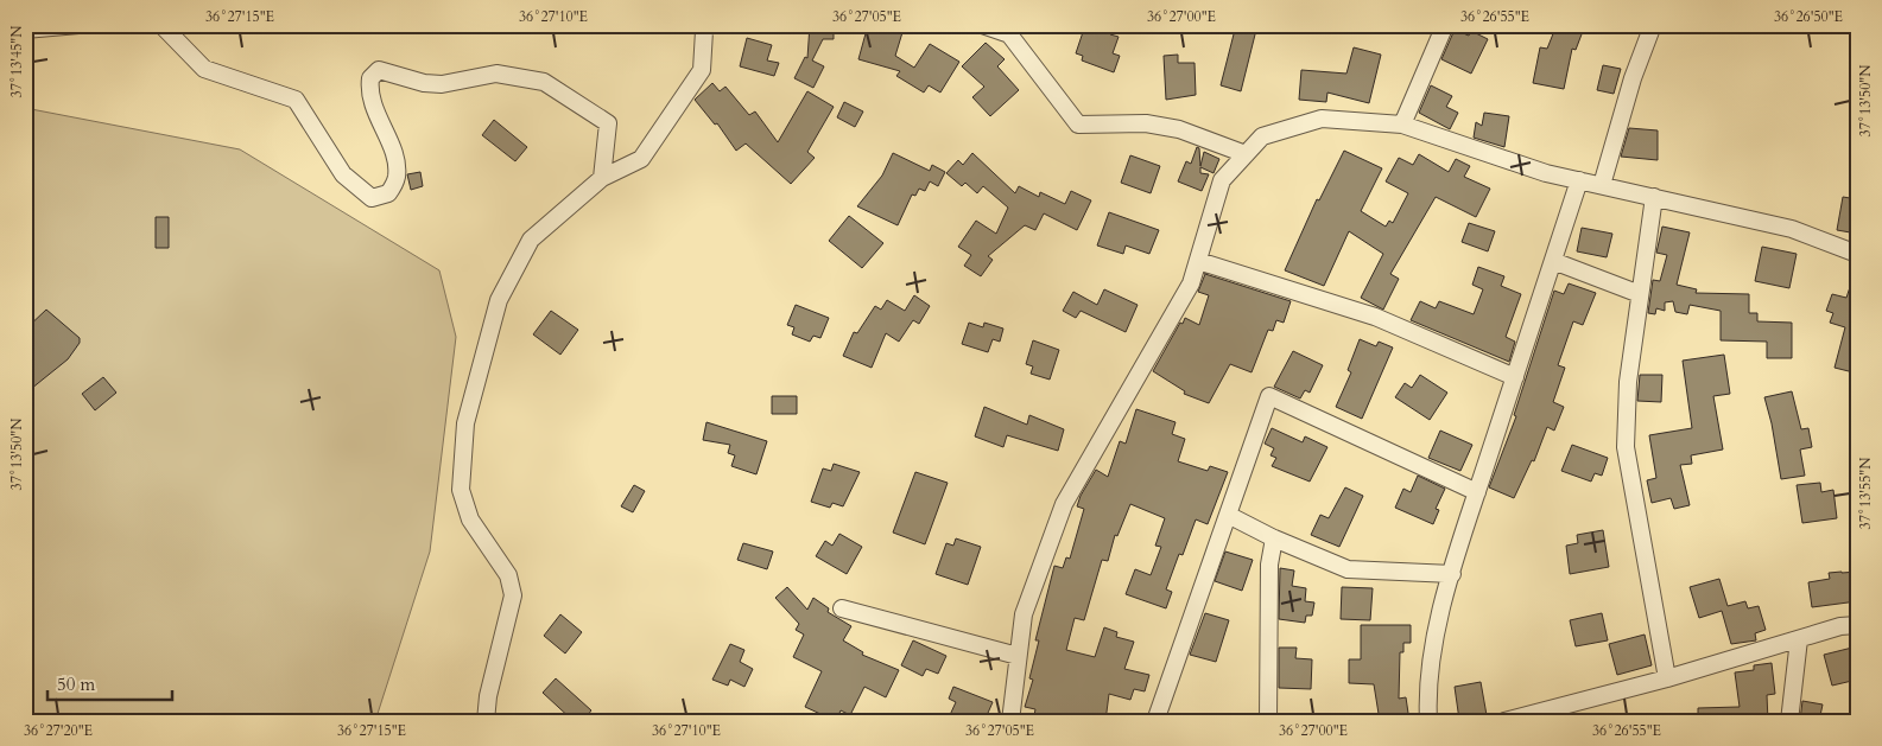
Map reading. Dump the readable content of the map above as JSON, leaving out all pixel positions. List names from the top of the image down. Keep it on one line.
{"scale_bar":"50 m","coordinates":["36°27'15\"E","36°27'10\"E","36°27'05\"E","36°27'00\"E","36°26'55\"E","36°26'50\"E","37°13'45\"N","37°13'50\"N","37°13'55\"N","36°27'20\"E"]}
